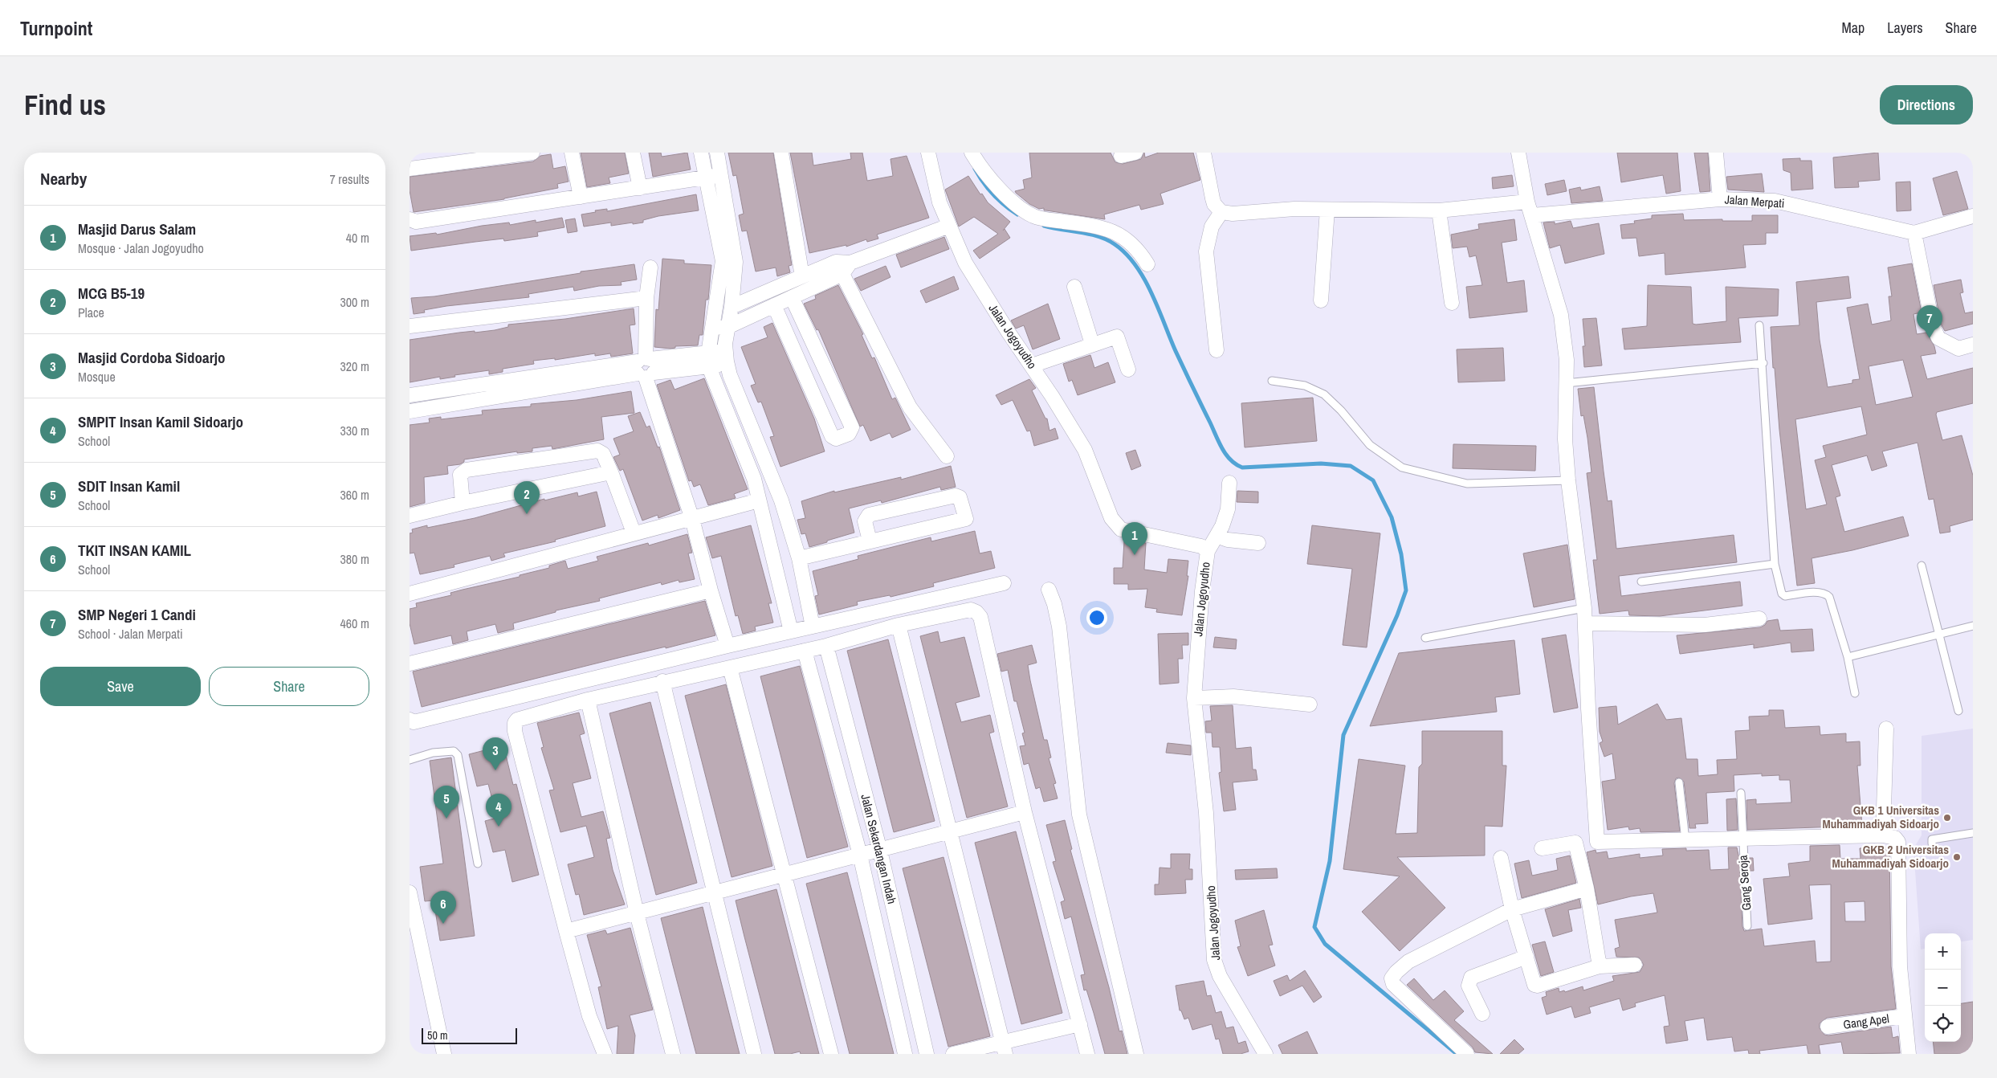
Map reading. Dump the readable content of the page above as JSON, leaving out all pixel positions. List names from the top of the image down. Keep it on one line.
{"streets":{"street":["Jalan Merpati","Jalan Jogoyudho","Jalan Sekardangan Indah","Gang Apel"],"lane":["Gang Seroja"]},"places":["GKB 1 Universitas Muhammadiyah Sidoarjo","GKB 2 Universitas Muhammadiyah Sidoarjo"],"scale_bar":"50 m","page":{"header":"Turnpoint","nav":["Map","Layers","Share"],"buttons":["Directions",["Save","Share"]],"title":"Find us","heading":["Nearby","7 results"],"list":[{"mark":"1","name":"Masjid Darus Salam","note":"Mosque · Jalan Jogoyudho","value":"40 m"},{"mark":"2","name":"MCG B5-19","note":"Place","value":"300 m"},{"mark":"3","name":"Masjid Cordoba Sidoarjo","note":"Mosque","value":"320 m"},{"mark":"4","name":"SMPIT Insan Kamil Sidoarjo","note":"School","value":"330 m"},{"mark":"5","name":"SDIT Insan Kamil","note":"School","value":"360 m"},{"mark":"6","name":"TKIT INSAN KAMIL","note":"School","value":"380 m"},{"mark":"7","name":"SMP Negeri 1 Candi","note":"School · Jalan Merpati","value":"460 m"}],"pins":["7","2","1","3","5","4","6"],"map_buttons":["+","−"],"scale":"50 m"}}
